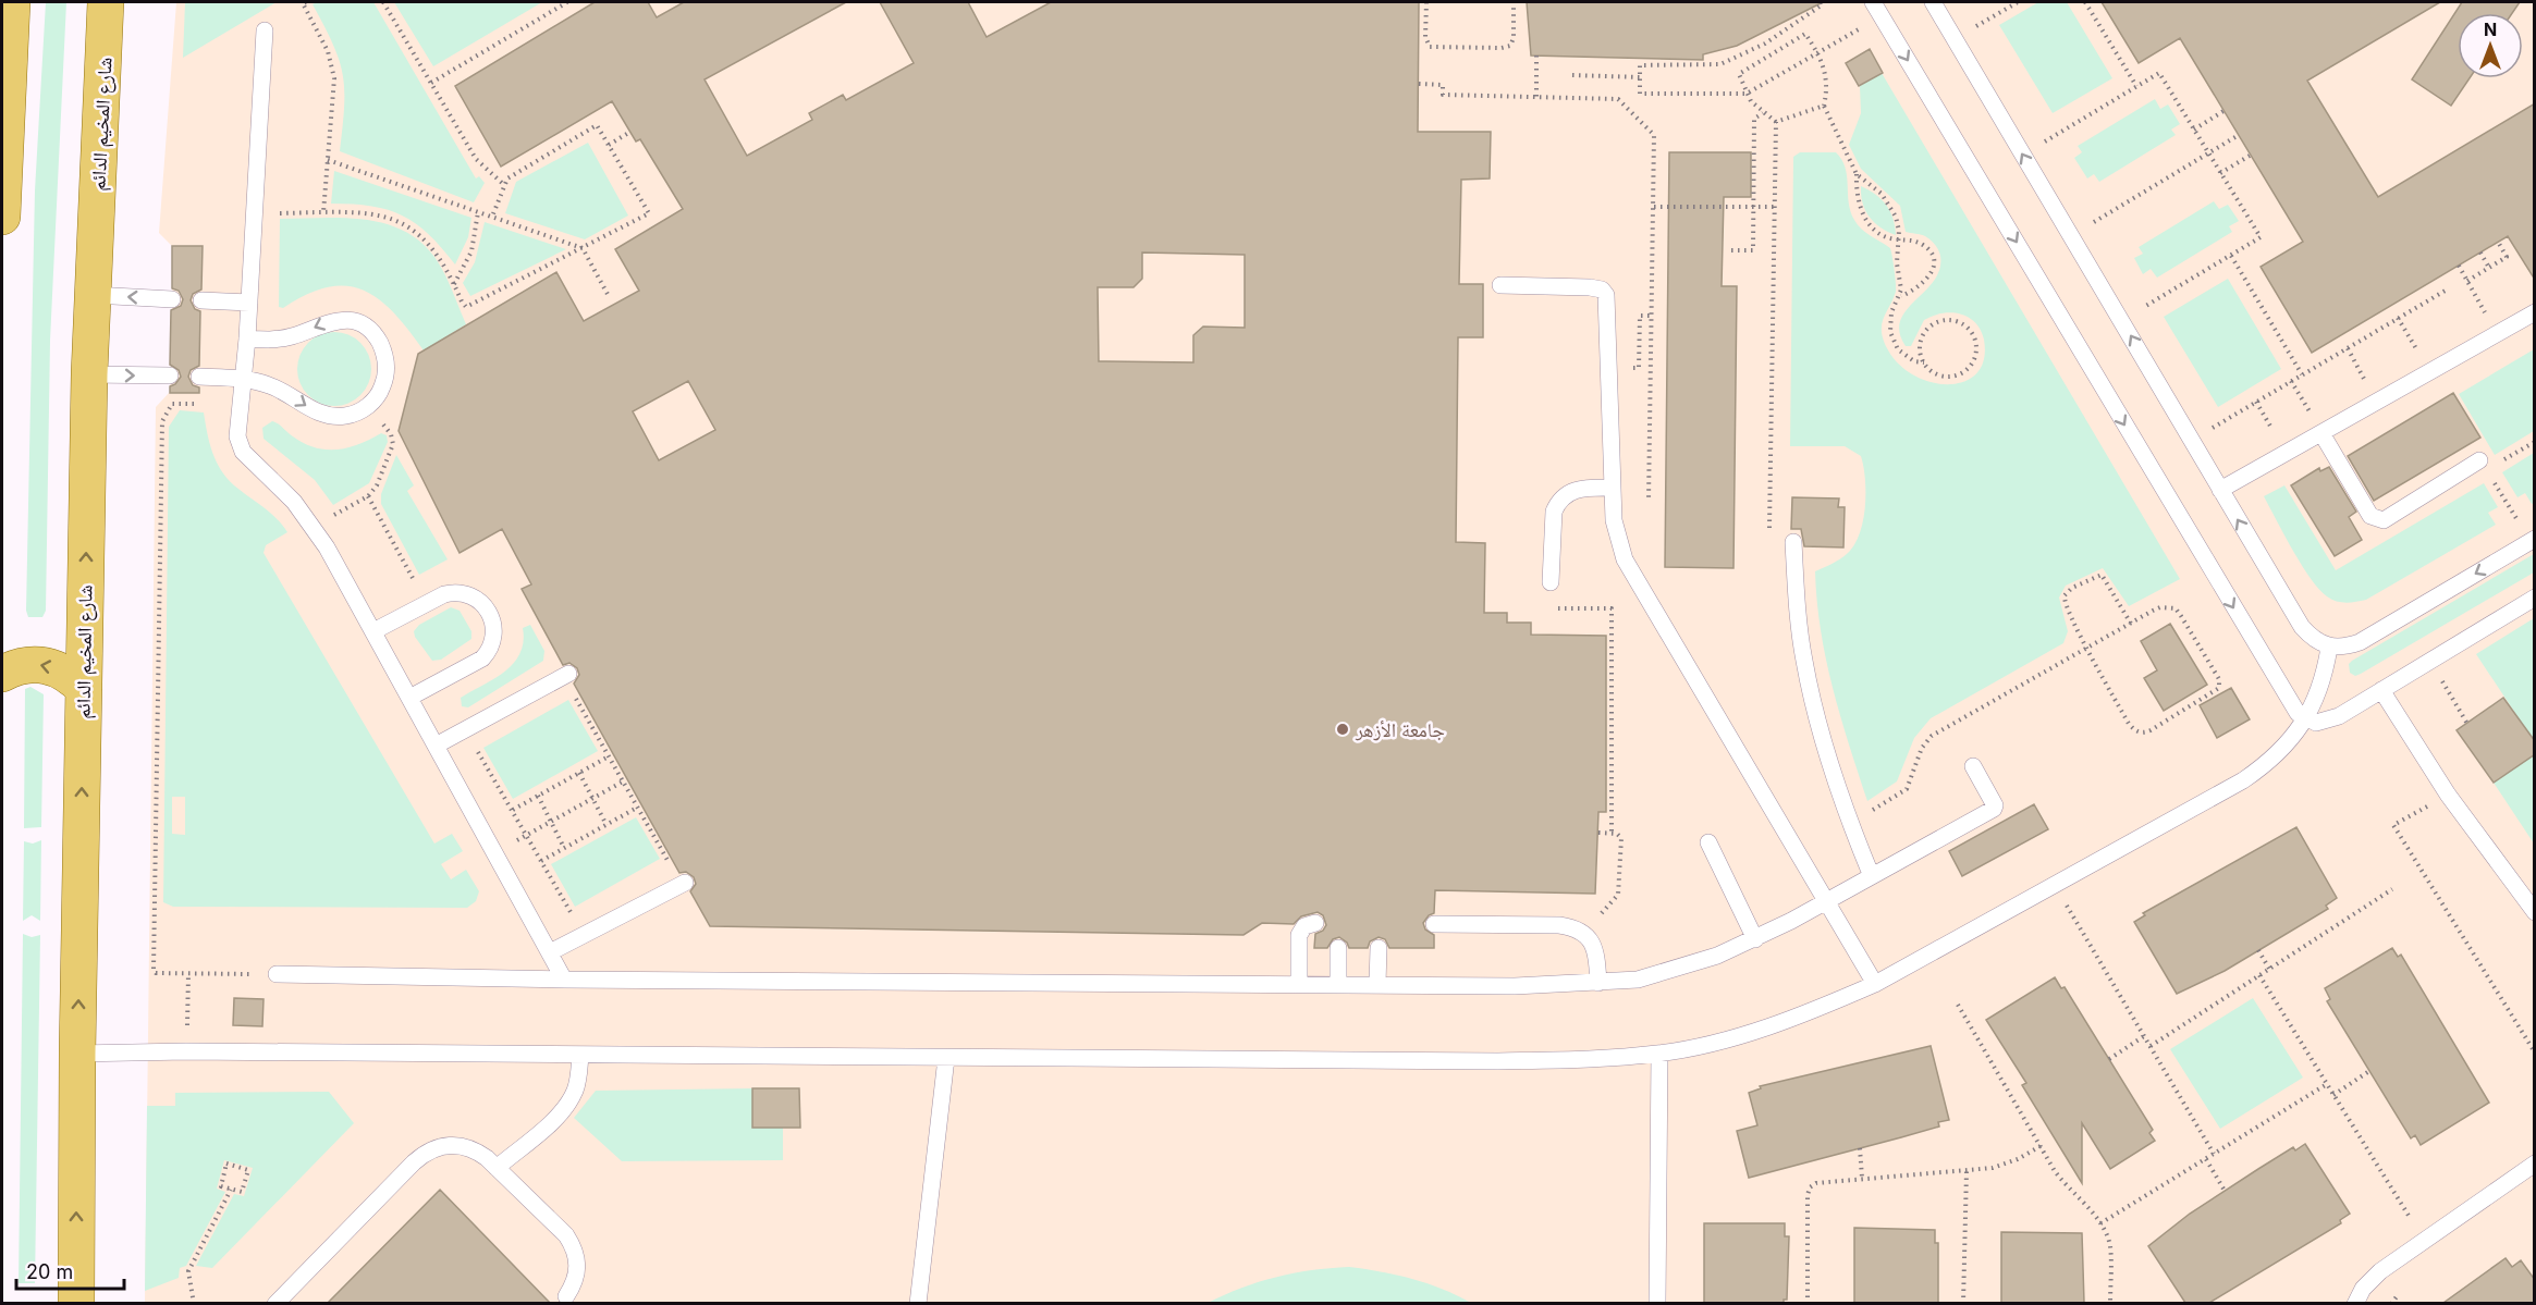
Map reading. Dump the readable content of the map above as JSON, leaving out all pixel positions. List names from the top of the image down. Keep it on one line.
{"streets":{"main road":["شارع المخيم الدائم"]},"one_way":["شارع المخيم الدائم"],"places":["جامعة الأزهر"],"scale_bar":"20 m","north":"top"}
